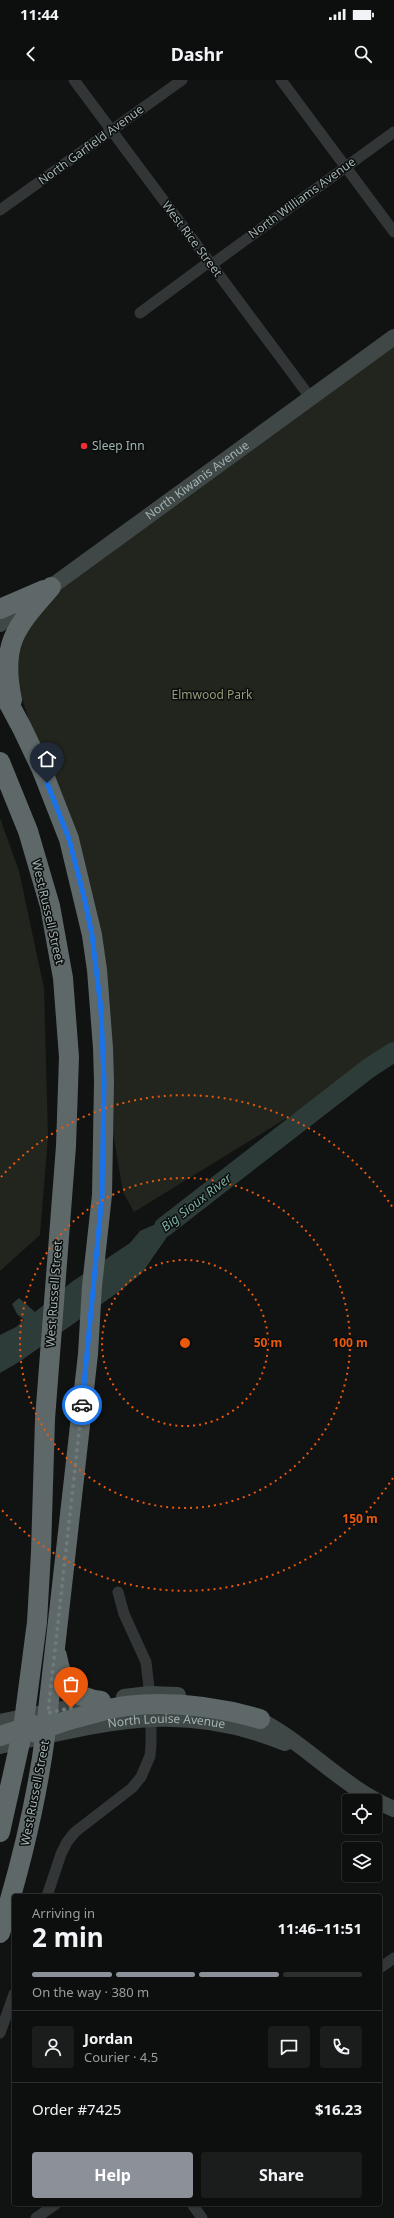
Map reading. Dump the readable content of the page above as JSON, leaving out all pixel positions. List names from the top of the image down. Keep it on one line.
{"streets":{"highway":["West Russell Street"],"main road":["North Kiwanis Avenue","North Louise Avenue"],"street":["North Garfield Avenue","North Williams Avenue","West Rice Street"]},"crossings":[["North Garfield Avenue","West Rice Street"],["North Williams Avenue","West Rice Street"],["West Rice Street","North Kiwanis Avenue"],["West Russell Street","North Louise Avenue"]],"water":["Big Sioux River"],"parks":["Elmwood Park"],"places":["Sleep Inn"],"page":{"status":"11:44","header":"Dashr","heading":["2 min","Arriving in","11:46–11:51"],"panel":["Jordan","Courier · 4.5","Order #7425","$16.23"],"bar":"On the way · 380 m","buttons":["Help","Share"]},"rings":["50 m","100 m","150 m"]}
